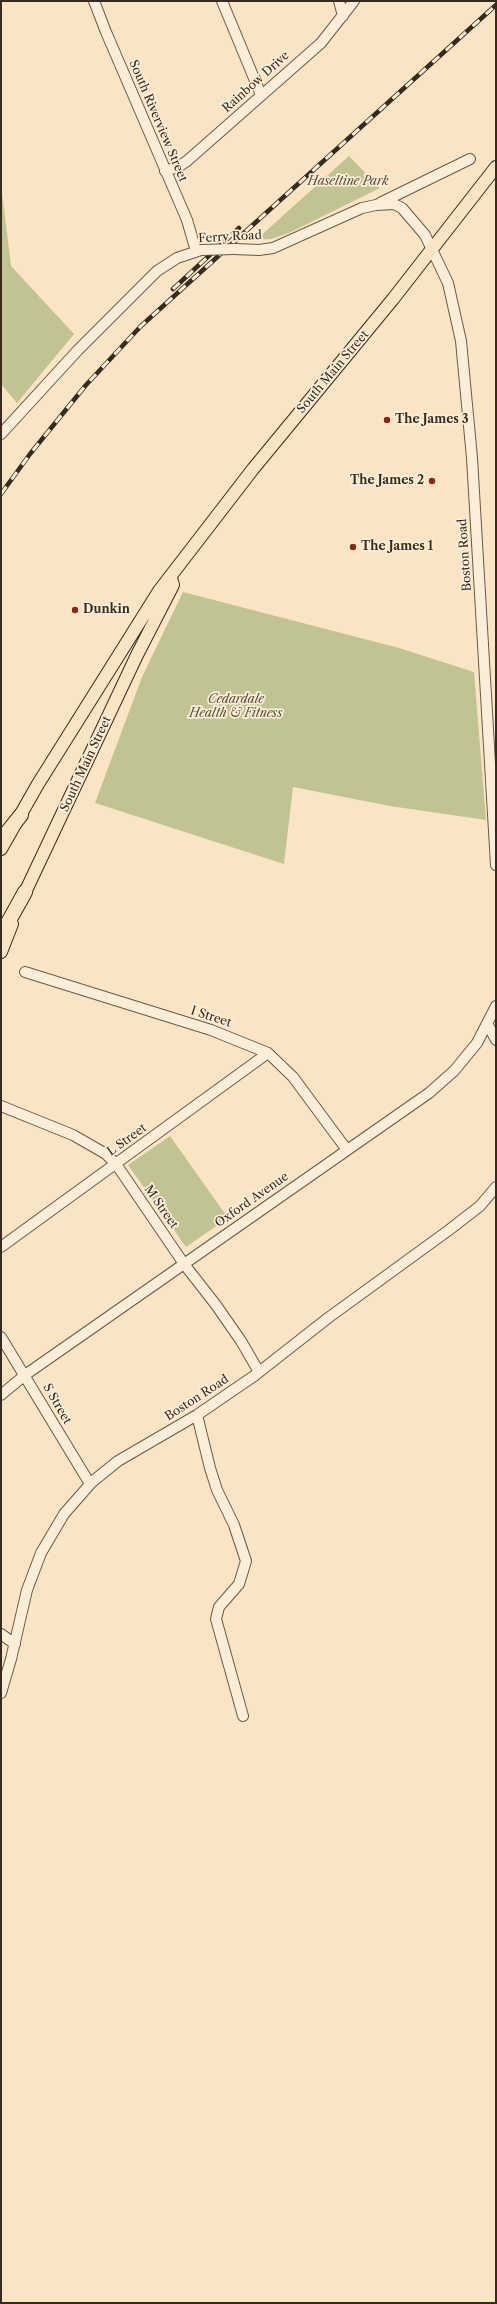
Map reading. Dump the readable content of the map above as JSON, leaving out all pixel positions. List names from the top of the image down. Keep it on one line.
{"streets":{"main road":["South Main Street"],"street":["Rainbow Drive","South Riverview Street","Ferry Road","Boston Road","I Street","L Street","Oxford Avenue","M Street","S Street"]},"crossings":[["Rainbow Drive","South Riverview Street"],["South Riverview Street","Ferry Road"],["Ferry Road","South Main Street"],["Ferry Road","Boston Road"],["South Main Street","Boston Road"],["Boston Road","M Street"],["Boston Road","S Street"],["I Street","L Street"],["I Street","Oxford Avenue"],["L Street","M Street"],["Oxford Avenue","M Street"],["Oxford Avenue","S Street"]],"parks":["Haseltine Park","Cedardale Health & Fitness"],"places":["The James 3","The James 2","The James 1","Dunkin"]}
